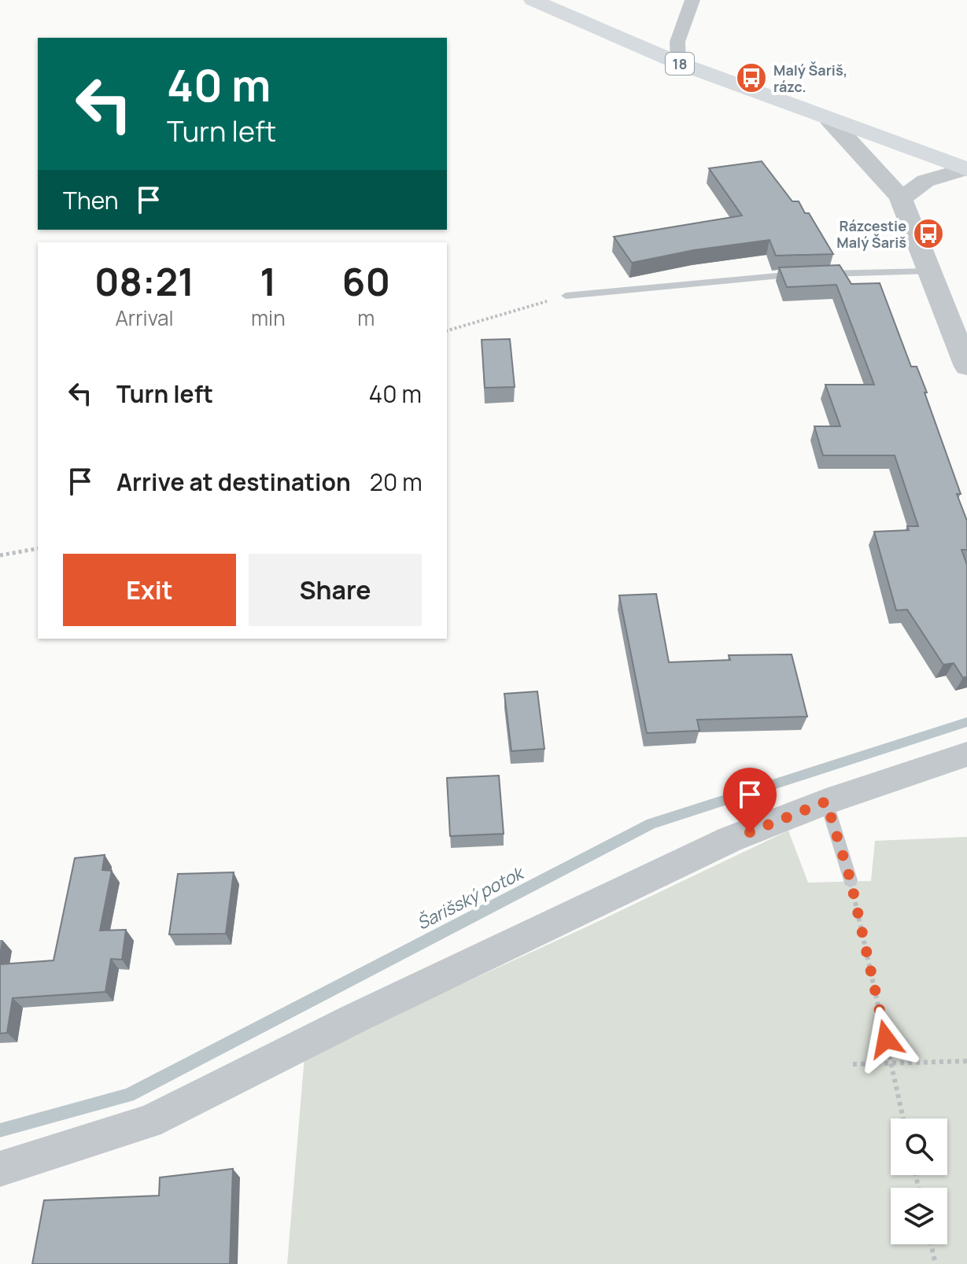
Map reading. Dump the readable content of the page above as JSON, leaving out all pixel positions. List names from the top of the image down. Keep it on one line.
{"streets":{"main road":["18"]},"water":["Šarišský potok"],"places":{"bus stop":["Malý Šariš, rázc.","Rázcestie Malý Šariš"]},"page":{"turn":["40 m","Turn left"],"then":"Then","eta":["08:21","Arrival","1","min","60","m"],"list":[{"name":"Turn left","value":"40 m"},{"name":"Arrive at destination","value":"20 m"}],"buttons":["Exit","Share"]}}
